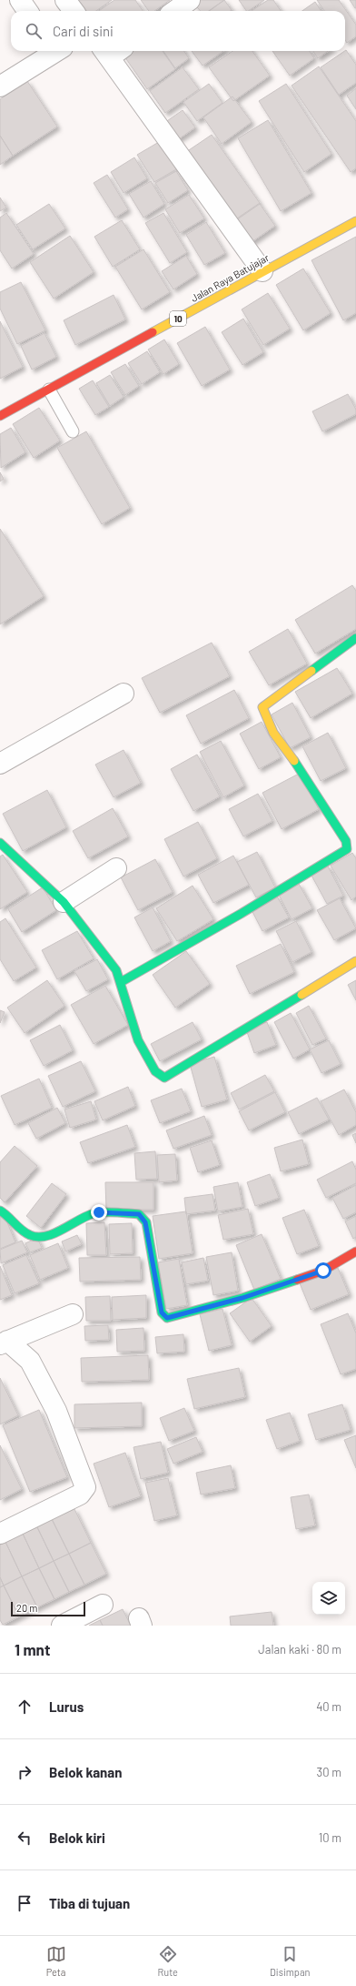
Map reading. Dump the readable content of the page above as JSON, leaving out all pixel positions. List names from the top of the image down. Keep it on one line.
{"streets":{"main road":["Jalan Raya Batujajar","10"]},"scale_bar":"20 m","page":{"search":"Cari di sini","scale":"20 m","heading":["1 mnt","Jalan kaki · 80 m"],"list":[["Lurus","40 m"],["Belok kanan","30 m"],["Belok kiri","10 m"],"Tiba di tujuan"],"nav":["Peta","Rute","Disimpan"]}}
